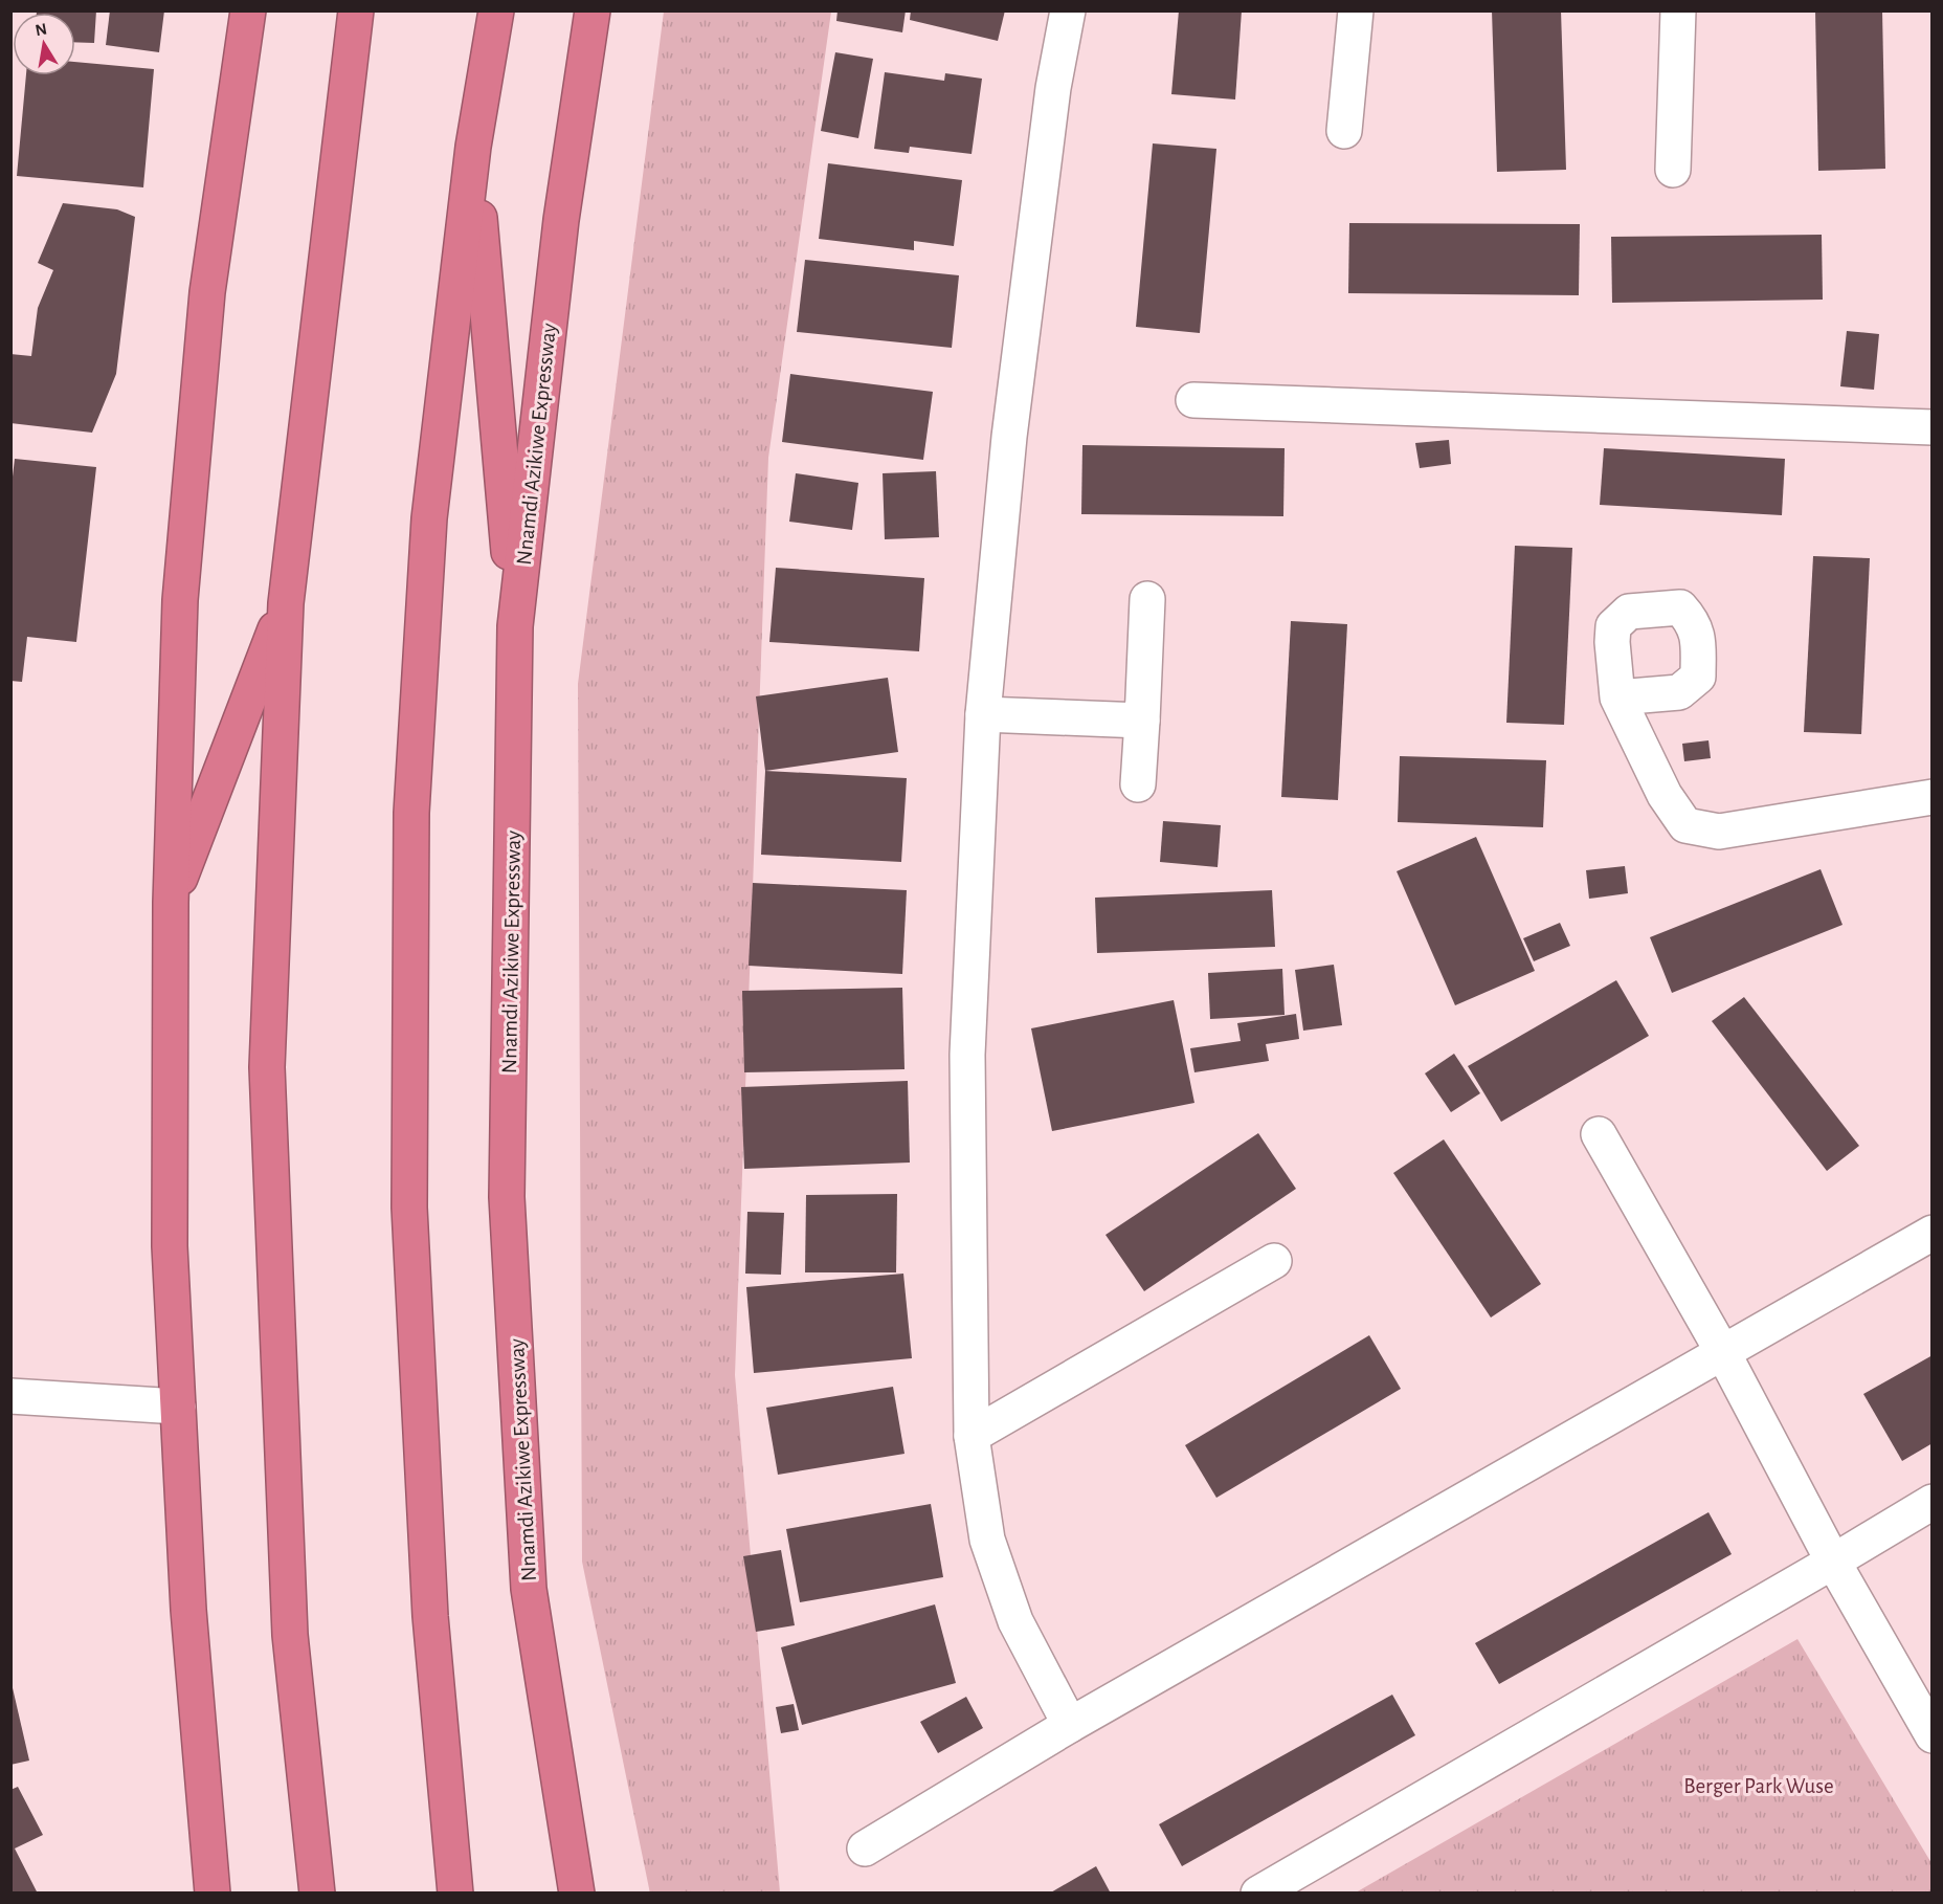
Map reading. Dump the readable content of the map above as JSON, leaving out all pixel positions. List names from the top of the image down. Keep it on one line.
{"streets":{"highway":["Nnamdi Azikiwe Expressway"]},"parks":["Berger Park Wuse"],"north":"top"}
